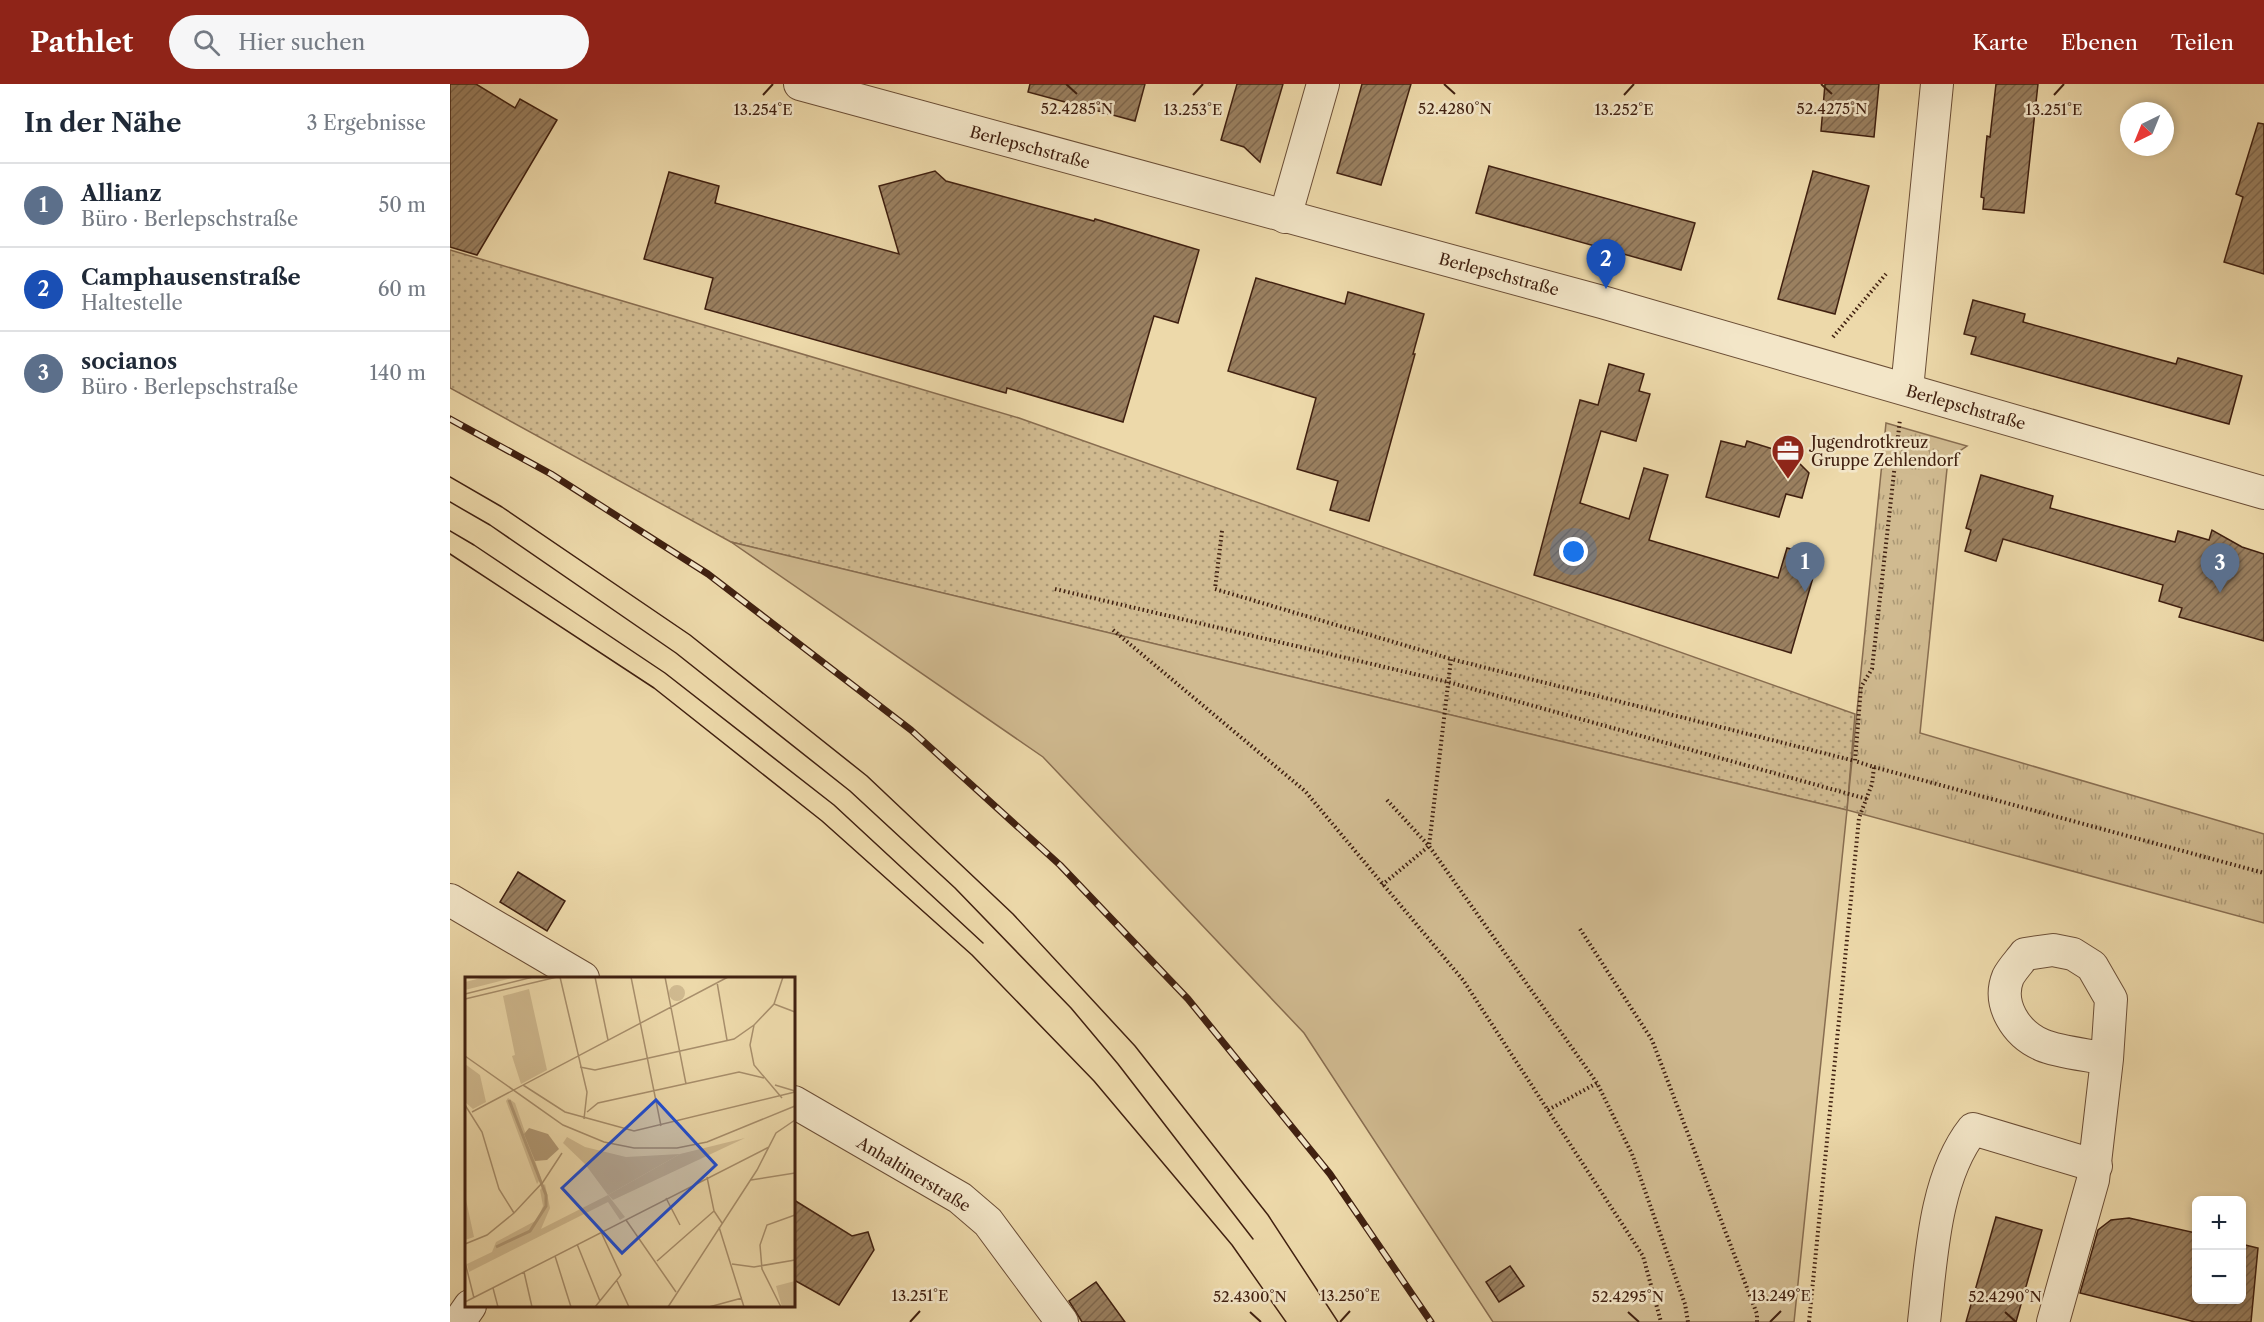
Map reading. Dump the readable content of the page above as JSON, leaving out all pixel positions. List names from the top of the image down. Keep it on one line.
{"streets":{"street":["Berlepschstraße","Anhaltinerstraße"]},"places":{"office":["Jugendrotkreuz Gruppe Zehlendorf"]},"north":"bottom left","page":{"header":"Pathlet","search":"Hier suchen","nav":["Karte","Ebenen","Teilen"],"heading":["In der Nähe","3 Ergebnisse"],"list":[{"mark":"1","name":"Allianz","note":"Büro · Berlepschstraße","value":"50 m"},{"mark":"2","name":"Camphausenstraße","note":"Haltestelle","value":"60 m"},{"mark":"3","name":"socianos","note":"Büro · Berlepschstraße","value":"140 m"}],"pins":["2","1","3"],"map_buttons":["+","−"]},"coordinates":["52.4285°N","52.4280°N","52.4275°N","13.254°E","13.253°E","13.252°E","13.251°E","13.250°E","13.249°E","52.4300°N","52.4295°N","52.4290°N"]}
